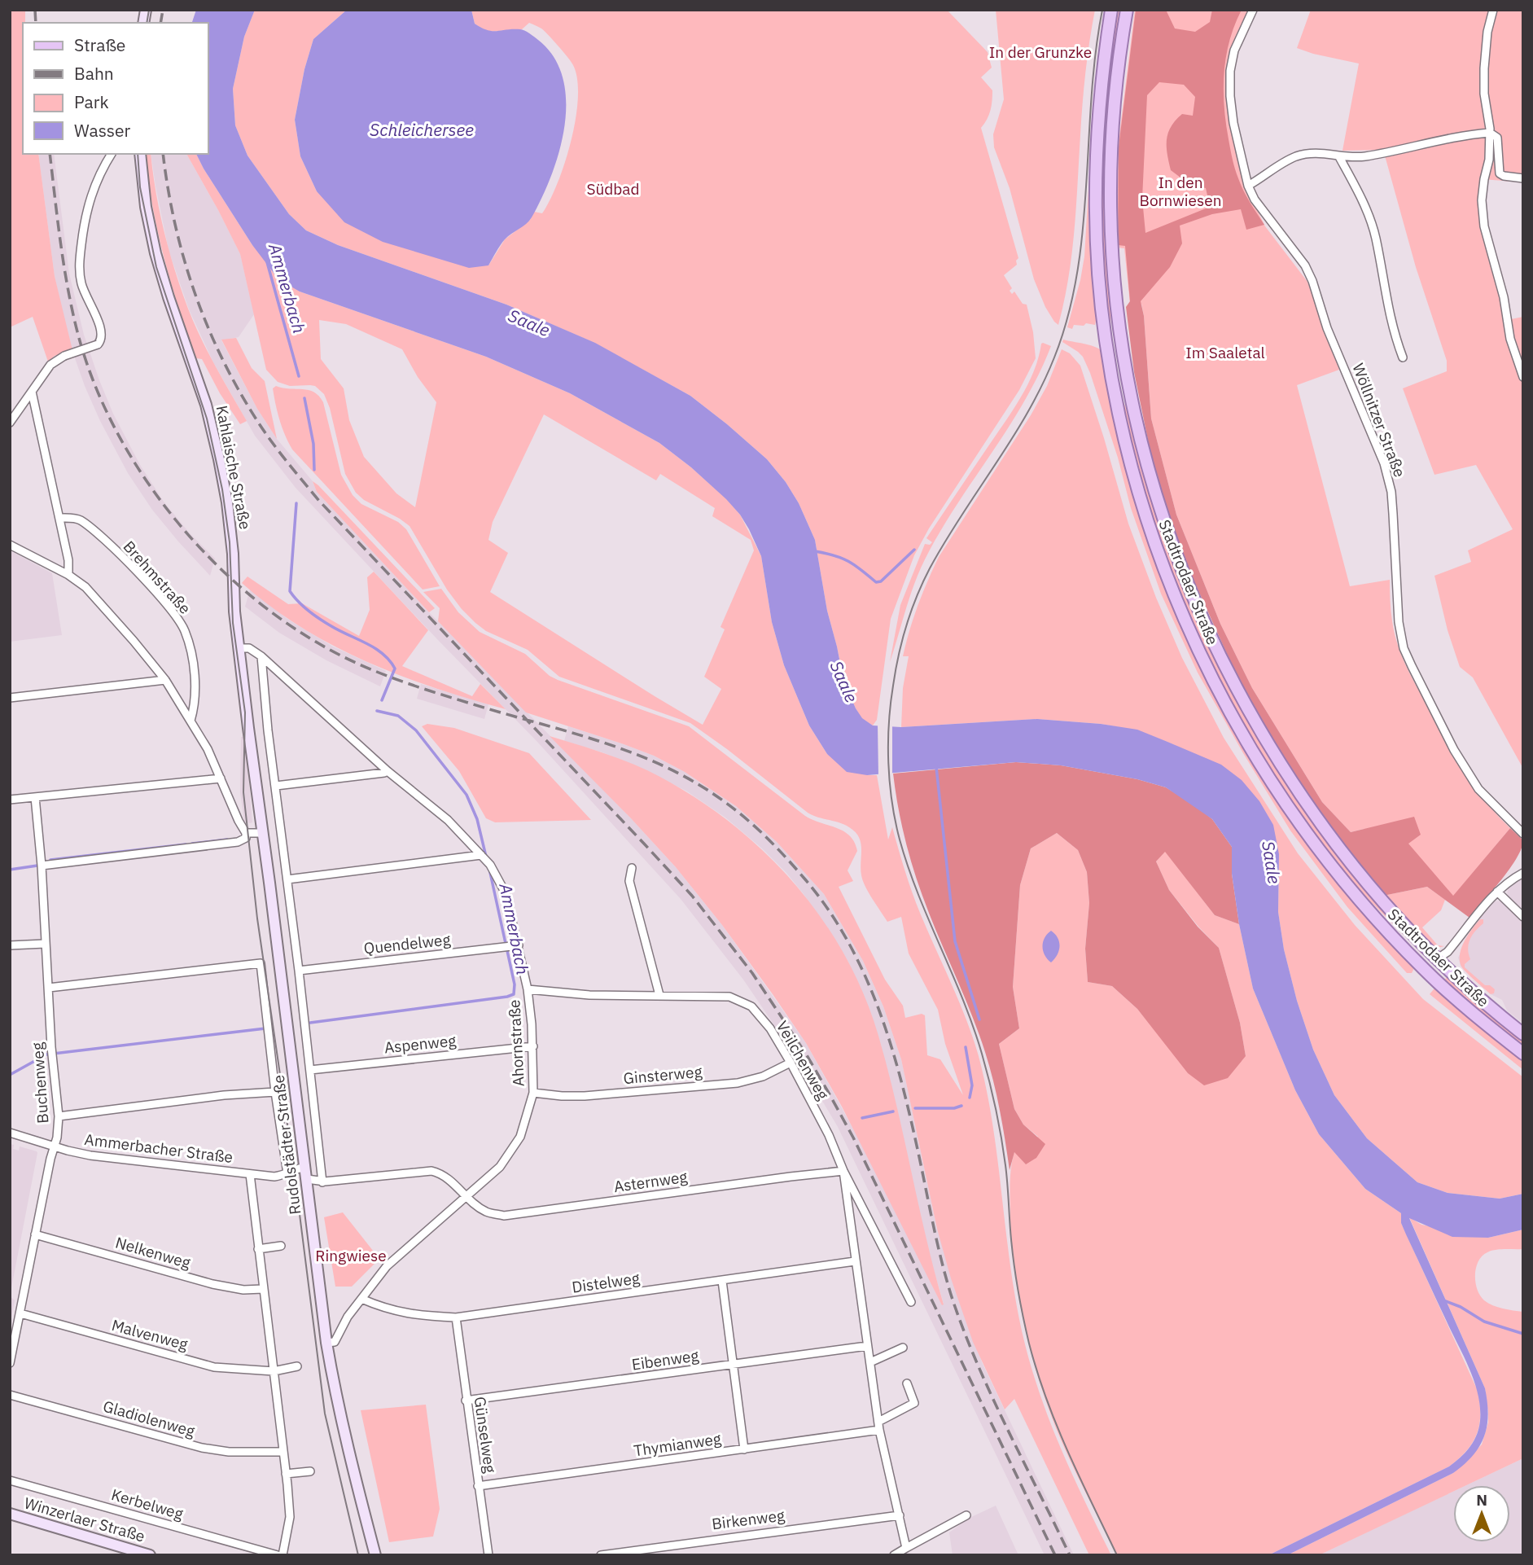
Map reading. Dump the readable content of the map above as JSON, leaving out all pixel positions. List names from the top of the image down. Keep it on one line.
{"streets":{"main road":["Kahlaische Straße","Stadtrodaer Straße","Rudolstädter Straße","Winzerlaer Straße"],"street":["Wöllnitzer Straße","Brehmstraße","Quendelweg","Ahornstraße","Aspenweg","Veilchenweg","Ginsterweg","Buchenweg","Ammerbacher Straße","Asternweg","Nelkenweg","Distelweg","Malvenweg","Eibenweg","Gladiolenweg","Günselweg","Thymianweg","Kerbelweg","Birkenweg"]},"crossings":[["Kahlaische Straße","Ahornstraße"],["Kahlaische Straße","Rudolstädter Straße"],["Quendelweg","Ahornstraße"],["Quendelweg","Rudolstädter Straße"],["Ahornstraße","Aspenweg"],["Ahornstraße","Veilchenweg"],["Ahornstraße","Ginsterweg"],["Ahornstraße","Rudolstädter Straße"],["Ahornstraße","Asternweg"],["Ahornstraße","Distelweg"],["Aspenweg","Rudolstädter Straße"],["Veilchenweg","Ginsterweg"],["Veilchenweg","Asternweg"],["Buchenweg","Ammerbacher Straße"],["Buchenweg","Nelkenweg"],["Buchenweg","Malvenweg"],["Rudolstädter Straße","Ammerbacher Straße"],["Rudolstädter Straße","Asternweg"],["Distelweg","Günselweg"],["Eibenweg","Günselweg"],["Günselweg","Thymianweg"]],"water":["Schleichersee","Ammerbach","Saale"],"parks":["In der Grunzke","In den Bornwiesen","Südbad","Im Saaletal","Ringwiese"],"legend":["Straße","Bahn","Park","Wasser"],"north":"top"}
